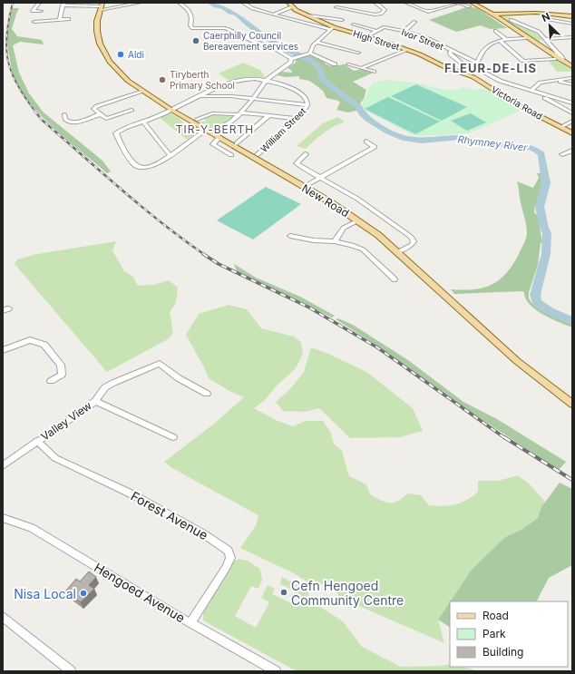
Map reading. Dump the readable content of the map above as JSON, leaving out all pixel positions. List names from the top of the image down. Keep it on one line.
{"streets":{"main road":["High Street","Victoria Road","New Road"],"street":["Ivor Street","William Street","Valley View","Forest Avenue","Hengoed Avenue"]},"crossings":[["Ivor Street","High Street"],["High Street","Victoria Road"],["Valley View","Forest Avenue"],["Forest Avenue","Hengoed Avenue"]],"districts":["FLEUR-DE-LIS","TIR-Y-BERTH"],"water":["Rhymney River"],"places":["Caerphilly Council Bereavement services","Aldi","Tiryberth Primary School","Cefn Hengoed Community Centre","Nisa Local"],"legend":["Road","Park","Building"],"north":"top left"}
